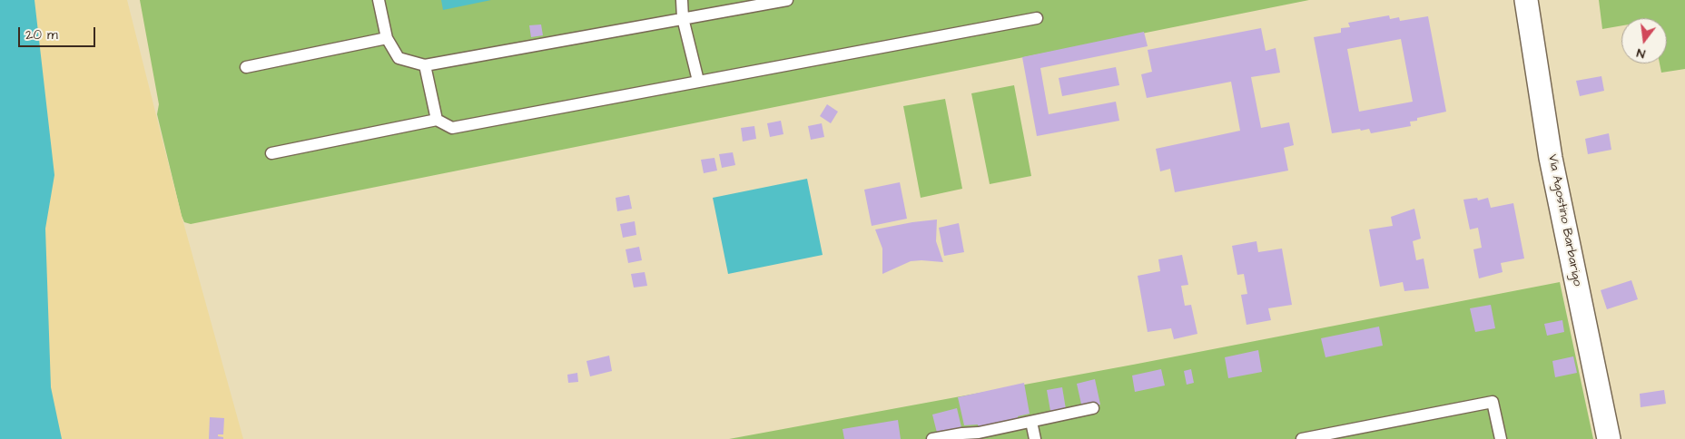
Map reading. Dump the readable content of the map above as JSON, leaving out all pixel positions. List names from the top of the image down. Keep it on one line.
{"streets":{"street":["Via Agostino Barbarigo"]},"scale_bar":"20 m","north":"bottom"}
